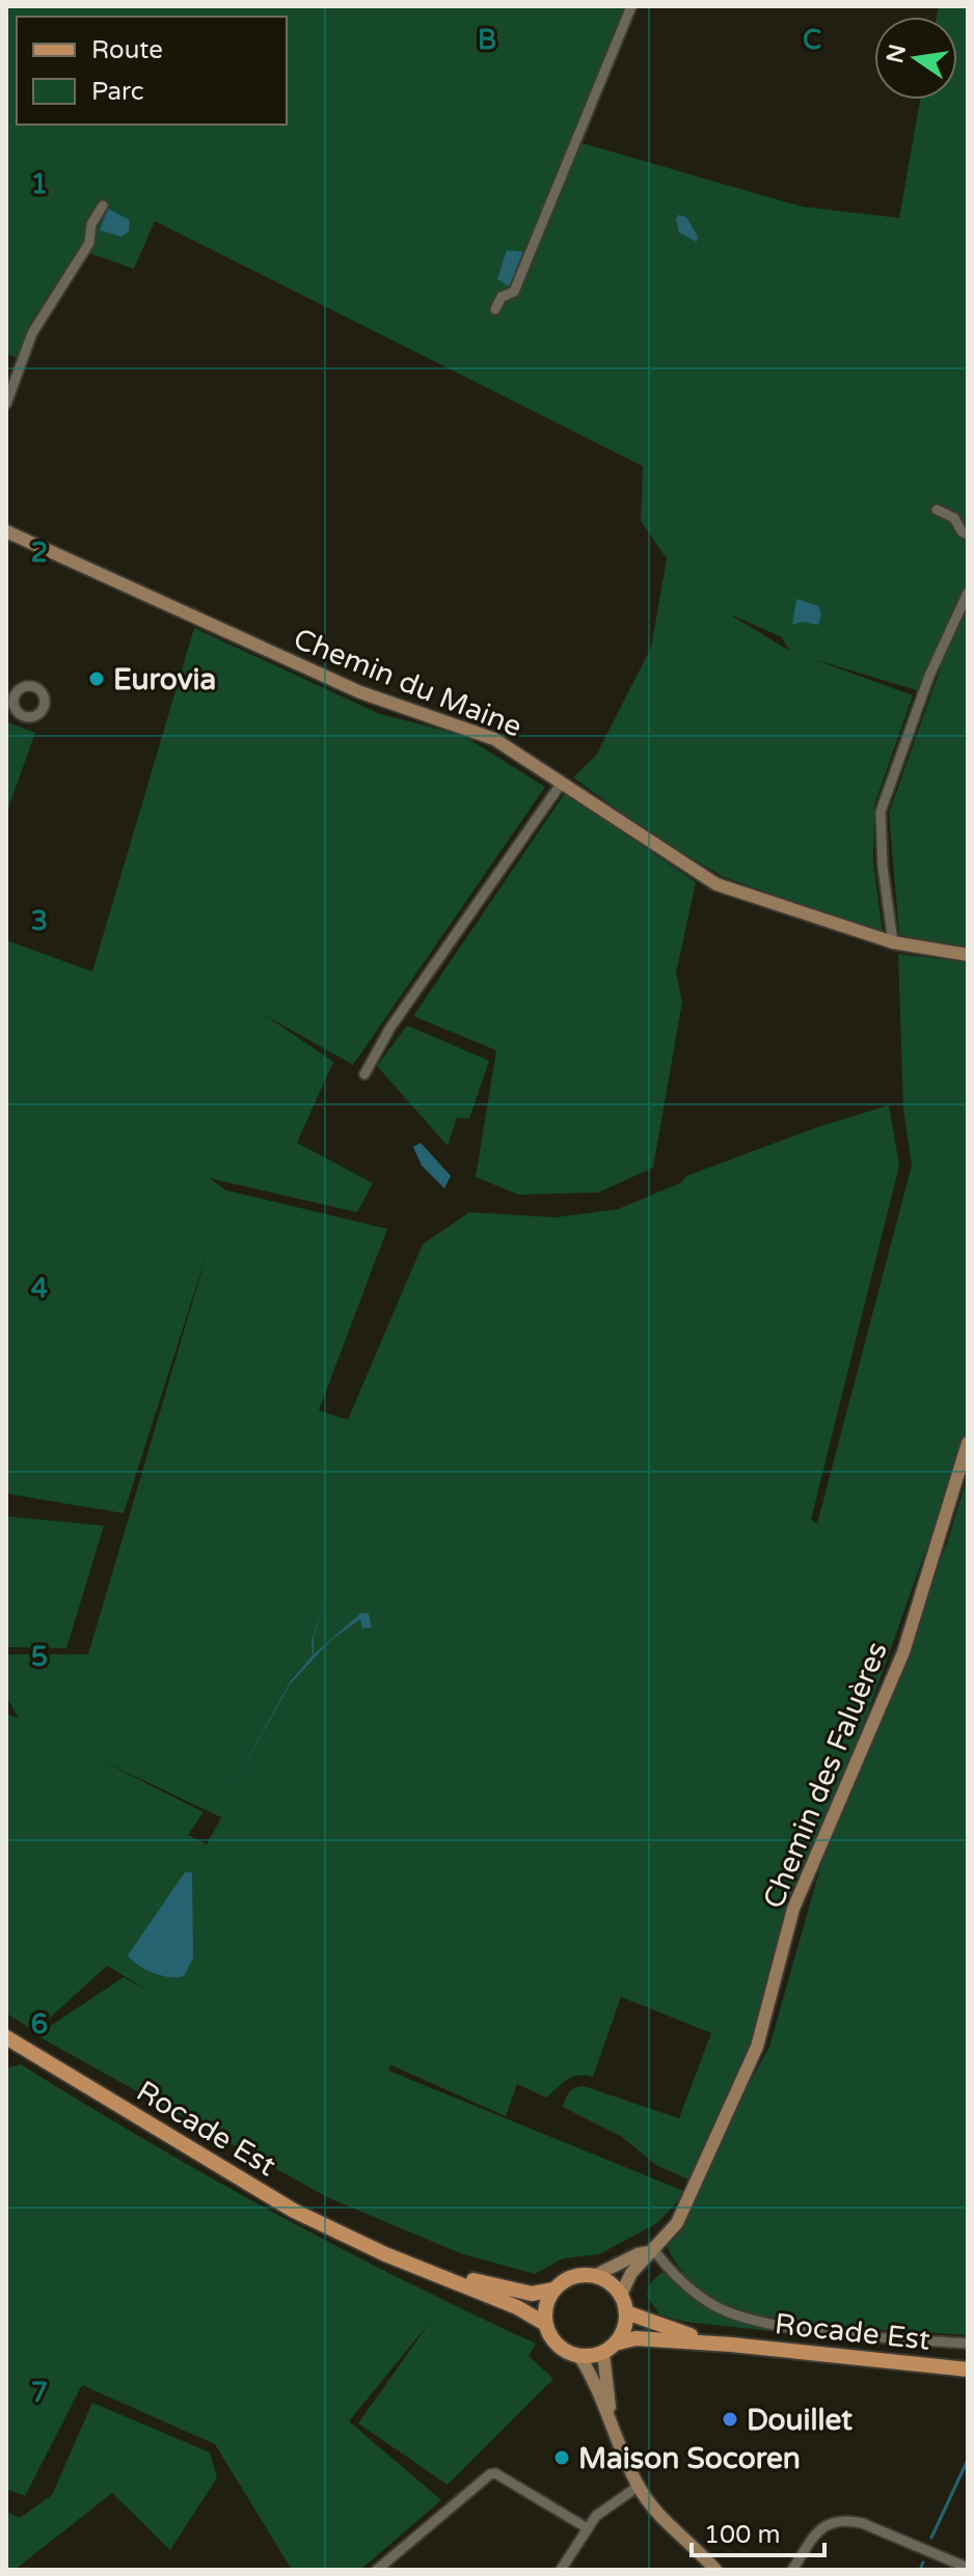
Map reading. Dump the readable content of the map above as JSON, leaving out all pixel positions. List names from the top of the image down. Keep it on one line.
{"streets":{"main road":["Rocade Est"],"street":["Chemin du Maine","Chemin des Faluères"]},"crossings":[["Chemin des Faluères","Rocade Est"]],"places":["Eurovia","Douillet","Maison Socoren"],"legend":["Route","Parc"],"scale_bar":"100 m","north":"left","grid":{"columns":["B","C"],"rows":["1","2","3","4","5","6","7"]}}
